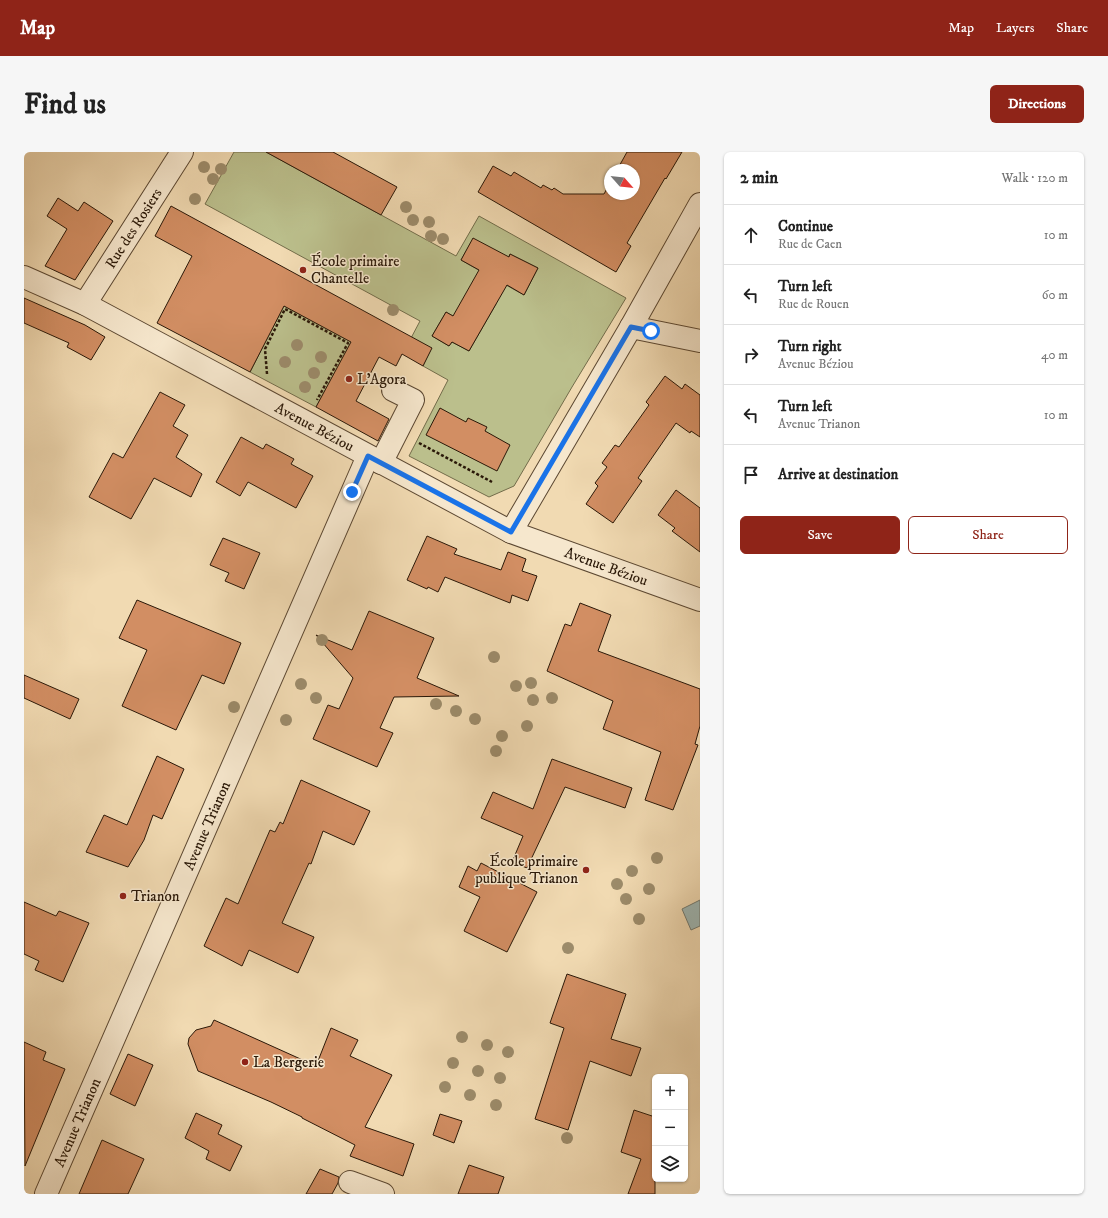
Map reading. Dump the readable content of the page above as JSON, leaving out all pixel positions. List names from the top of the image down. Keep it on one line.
{"streets":{"street":["Rue des Rosiers","Avenue Béziou","Avenue Trianon"]},"crossings":[["Rue des Rosiers","Avenue Béziou"],["Avenue Béziou","Avenue Trianon"]],"places":["École primaire Chantelle","L'Agora","École primaire publique Trianon","Trianon","La Bergerie"],"north":"bottom right","page":{"header":"Map","nav":["Map","Layers","Share"],"buttons":["Directions",["Save","Share"]],"title":"Find us","heading":["2 min","Walk · 120 m"],"list":[["Continue","Rue de Caen","10 m"],["Turn left","Rue de Rouen","60 m"],["Turn right","Avenue Béziou","40 m"],["Turn left","Avenue Trianon","10 m"],"Arrive at destination"],"map_buttons":["+","−"]}}
